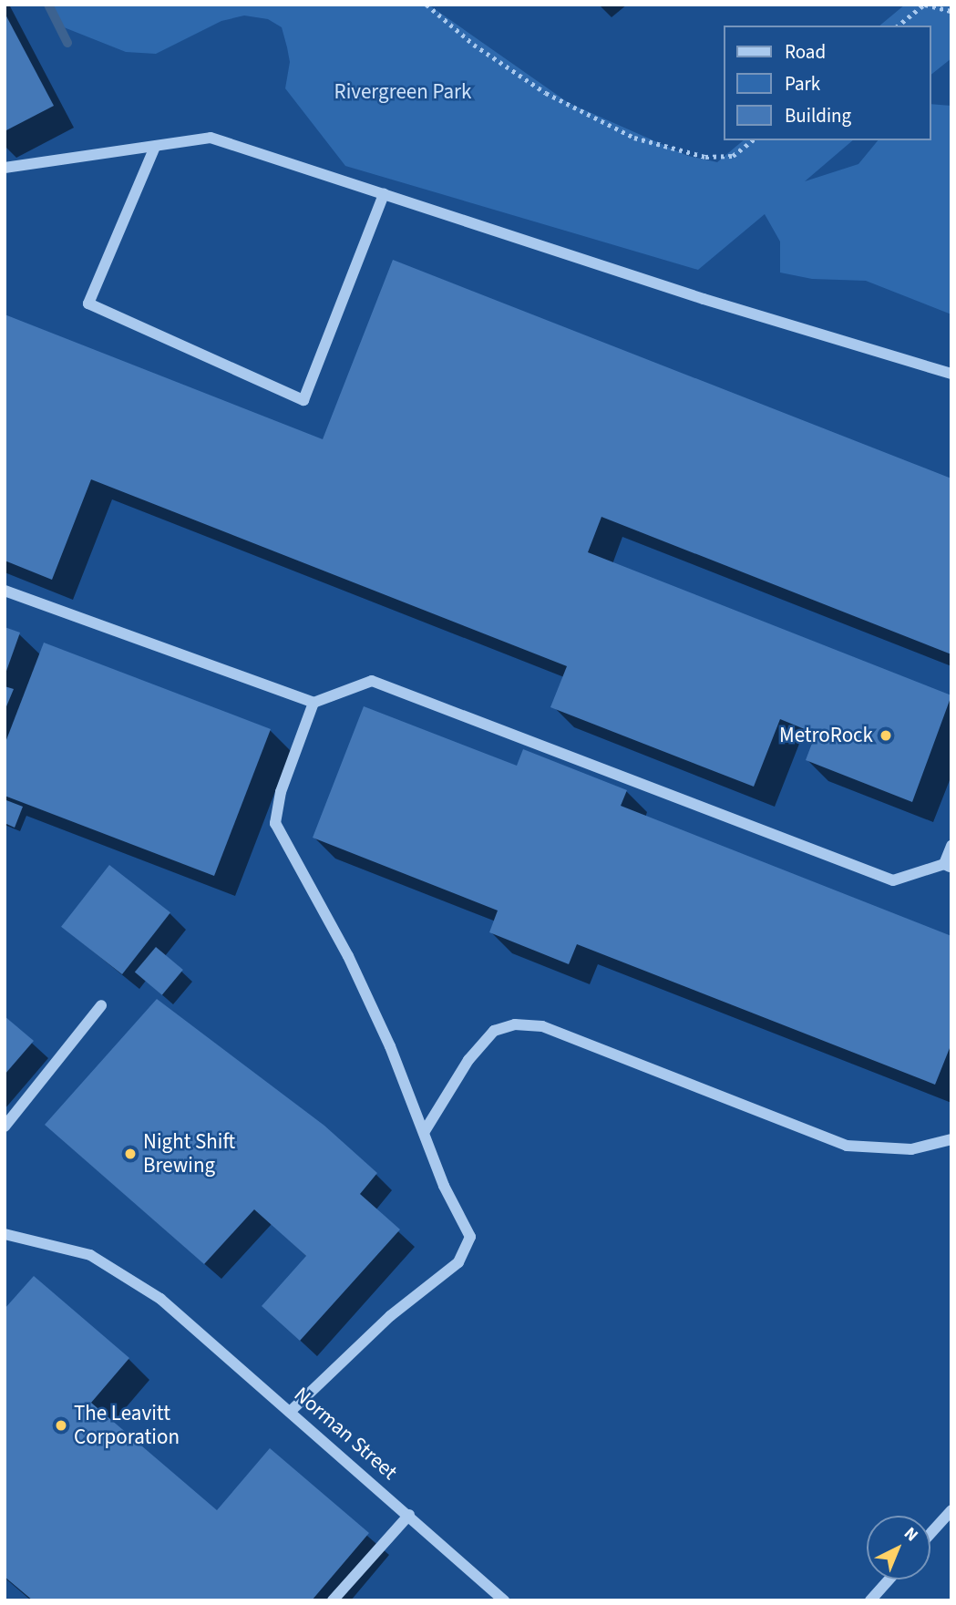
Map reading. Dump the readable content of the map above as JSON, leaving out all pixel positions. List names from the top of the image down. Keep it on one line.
{"streets":{"street":["Norman Street"]},"parks":["Rivergreen Park"],"places":["MetroRock","Night Shift Brewing","The Leavitt Corporation"],"legend":["Road","Park","Building"],"north":"top right"}
